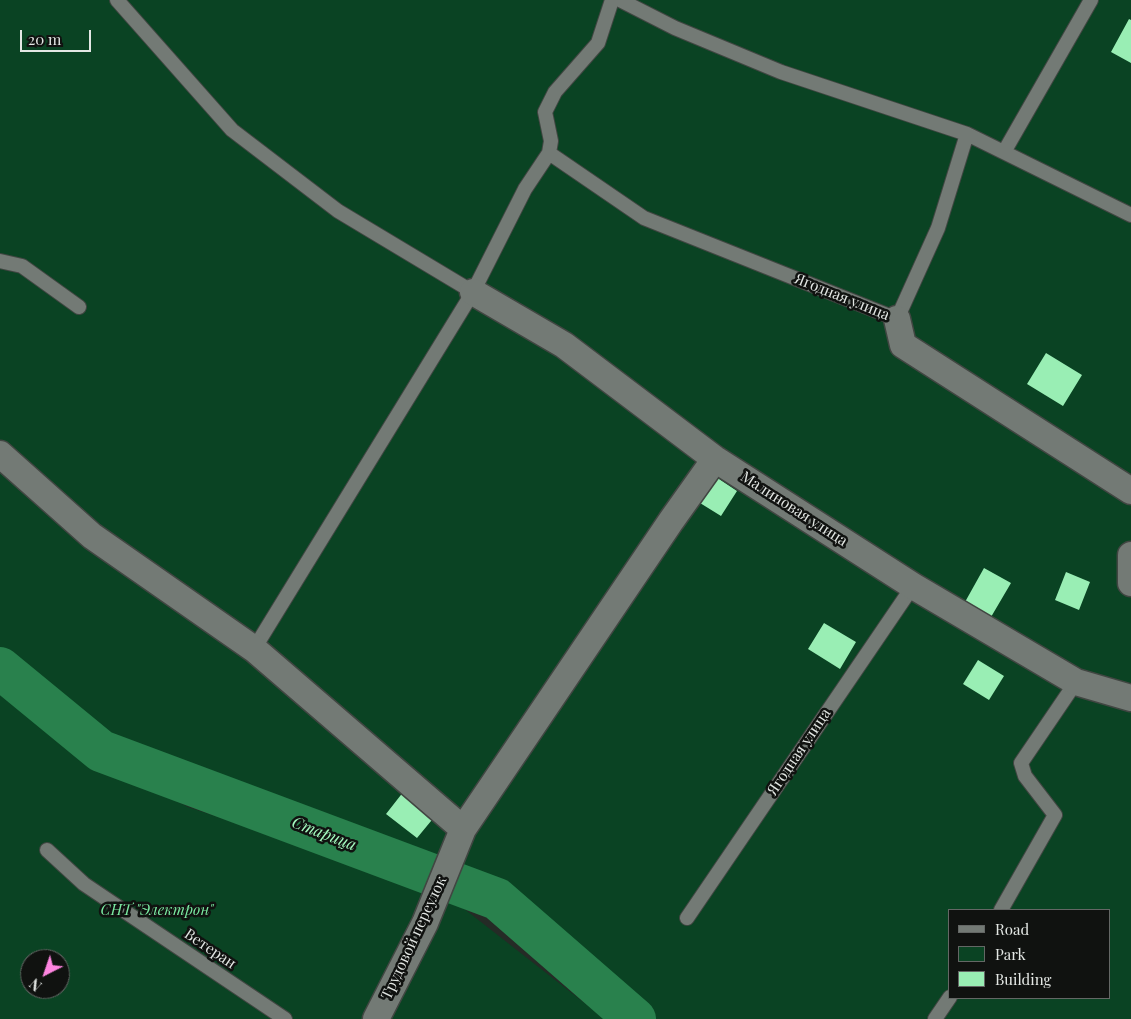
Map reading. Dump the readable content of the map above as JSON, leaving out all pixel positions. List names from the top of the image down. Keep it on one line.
{"streets":{"street":["Ягодная улица","Малиновая улица","Трудовой переулок"],"lane":["Ветеран"]},"crossings":[["Ягодная улица","Малиновая улица"],["Малиновая улица","Трудовой переулок"]],"water":["Старица"],"parks":["СНТ \"Электрон\""],"legend":["Road","Park","Building"],"scale_bar":"20 m","north":"bottom left"}
